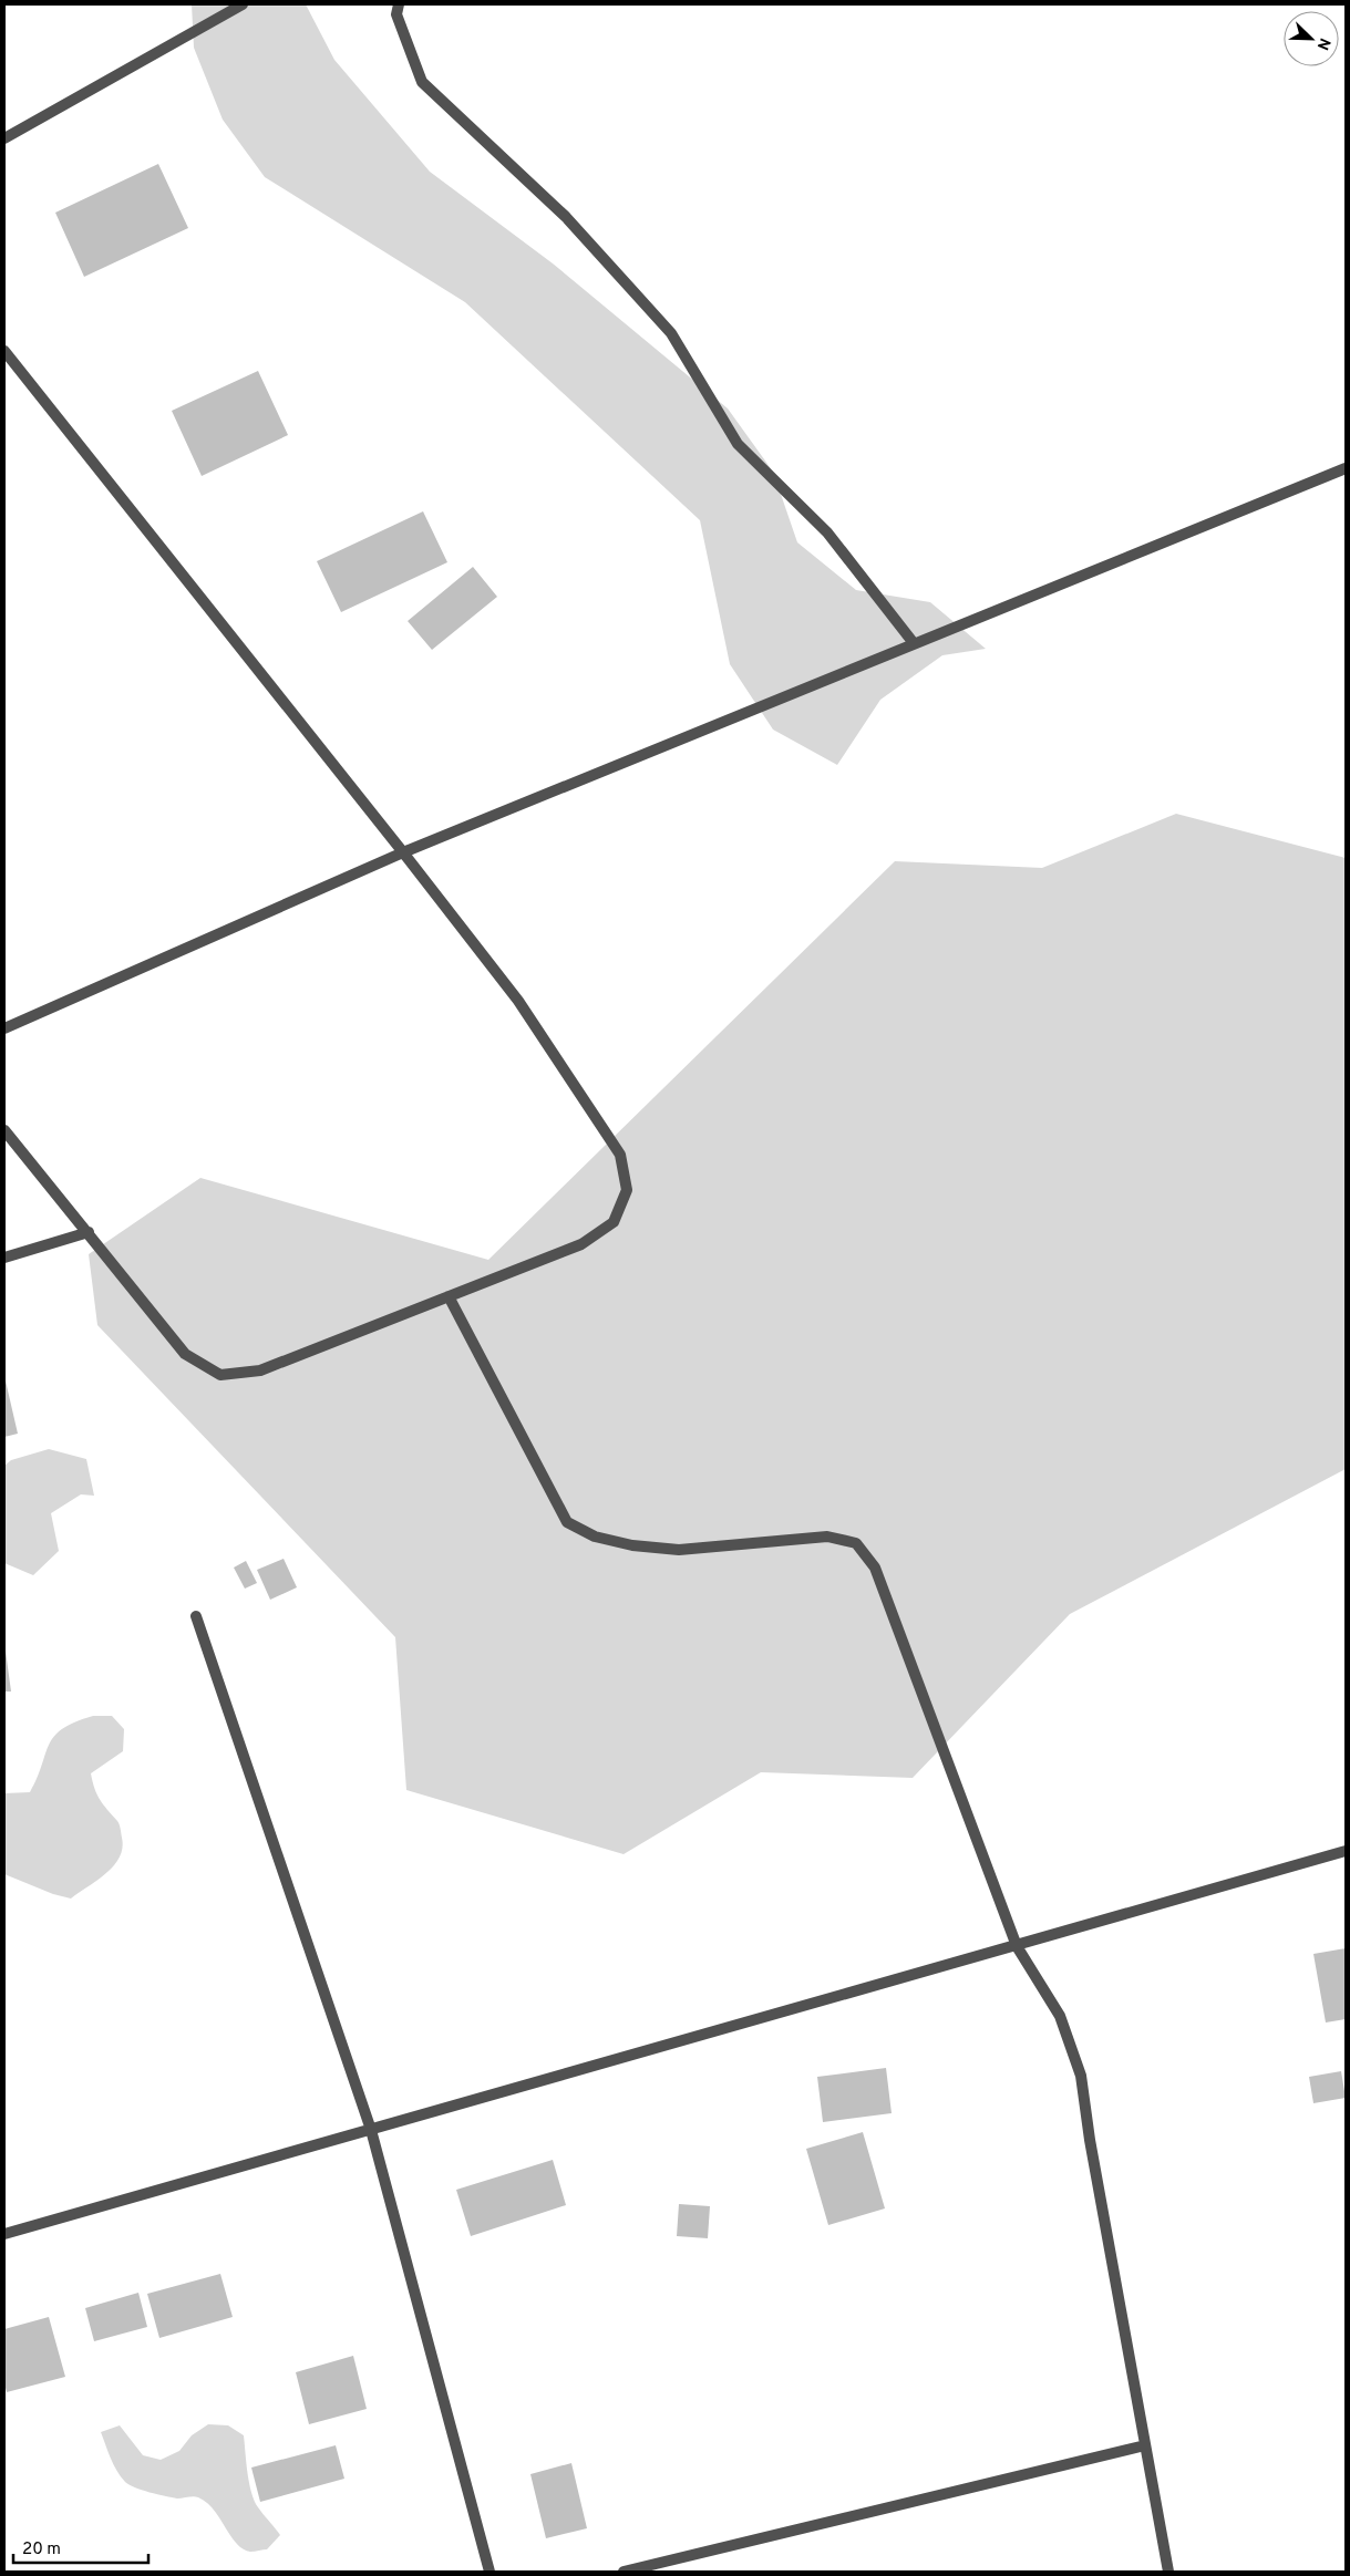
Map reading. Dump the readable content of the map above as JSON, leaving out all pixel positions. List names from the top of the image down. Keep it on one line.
{"scale_bar":"20 m","north":"bottom right"}
